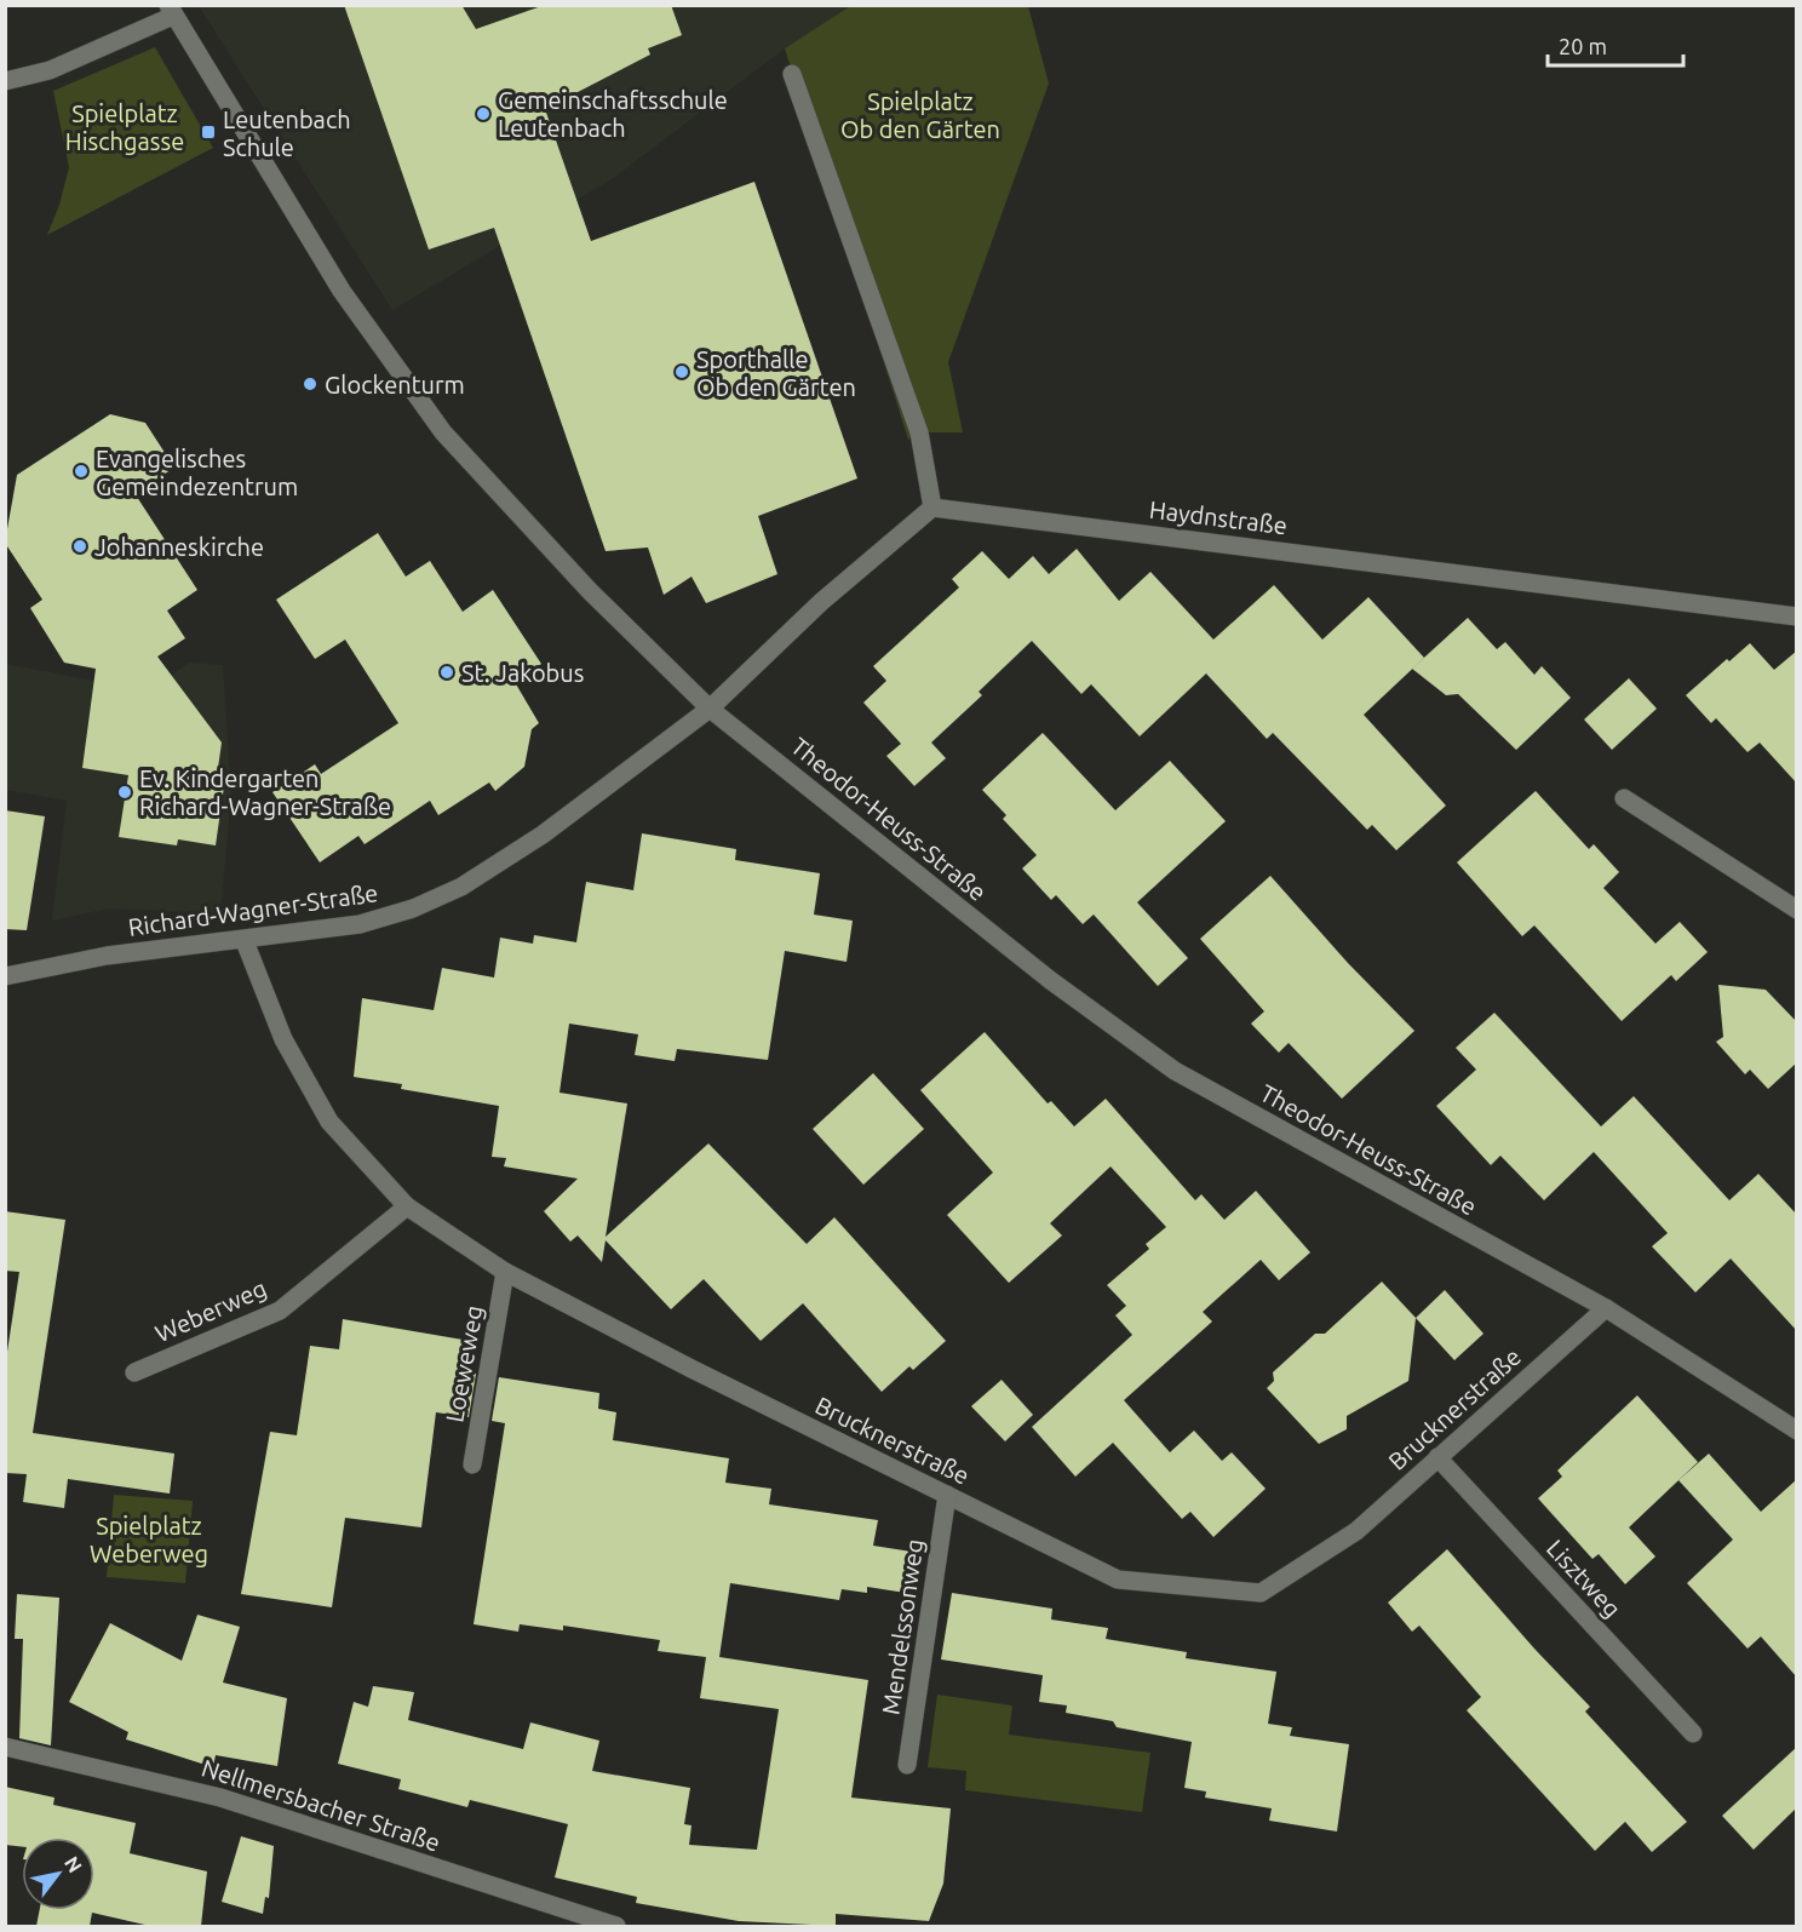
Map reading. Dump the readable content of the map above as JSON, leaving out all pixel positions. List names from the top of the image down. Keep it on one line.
{"streets":{"street":["Haydnstraße","Theodor-Heuss-Straße","Richard-Wagner-Straße","Weberweg","Loeweweg","Brucknerstraße","Lisztweg","Mendelssonweg","Nellmersbacher Straße"]},"crossings":[["Theodor-Heuss-Straße","Richard-Wagner-Straße"],["Theodor-Heuss-Straße","Brucknerstraße"],["Richard-Wagner-Straße","Brucknerstraße"],["Weberweg","Brucknerstraße"],["Loeweweg","Brucknerstraße"],["Brucknerstraße","Lisztweg"],["Brucknerstraße","Mendelssonweg"]],"parks":["Spielplatz Ob den Gärten","Spielplatz Hischgasse","Spielplatz Weberweg"],"places":{"other":["Gemeinschaftsschule Leutenbach","Sporthalle Ob den Gärten","Glockenturm","Evangelisches Gemeindezentrum","Johanneskirche","St. Jakobus","Ev. Kindergarten Richard-Wagner-Straße"],"transit":["Leutenbach Schule"]},"scale_bar":"20 m","north":"top right"}
